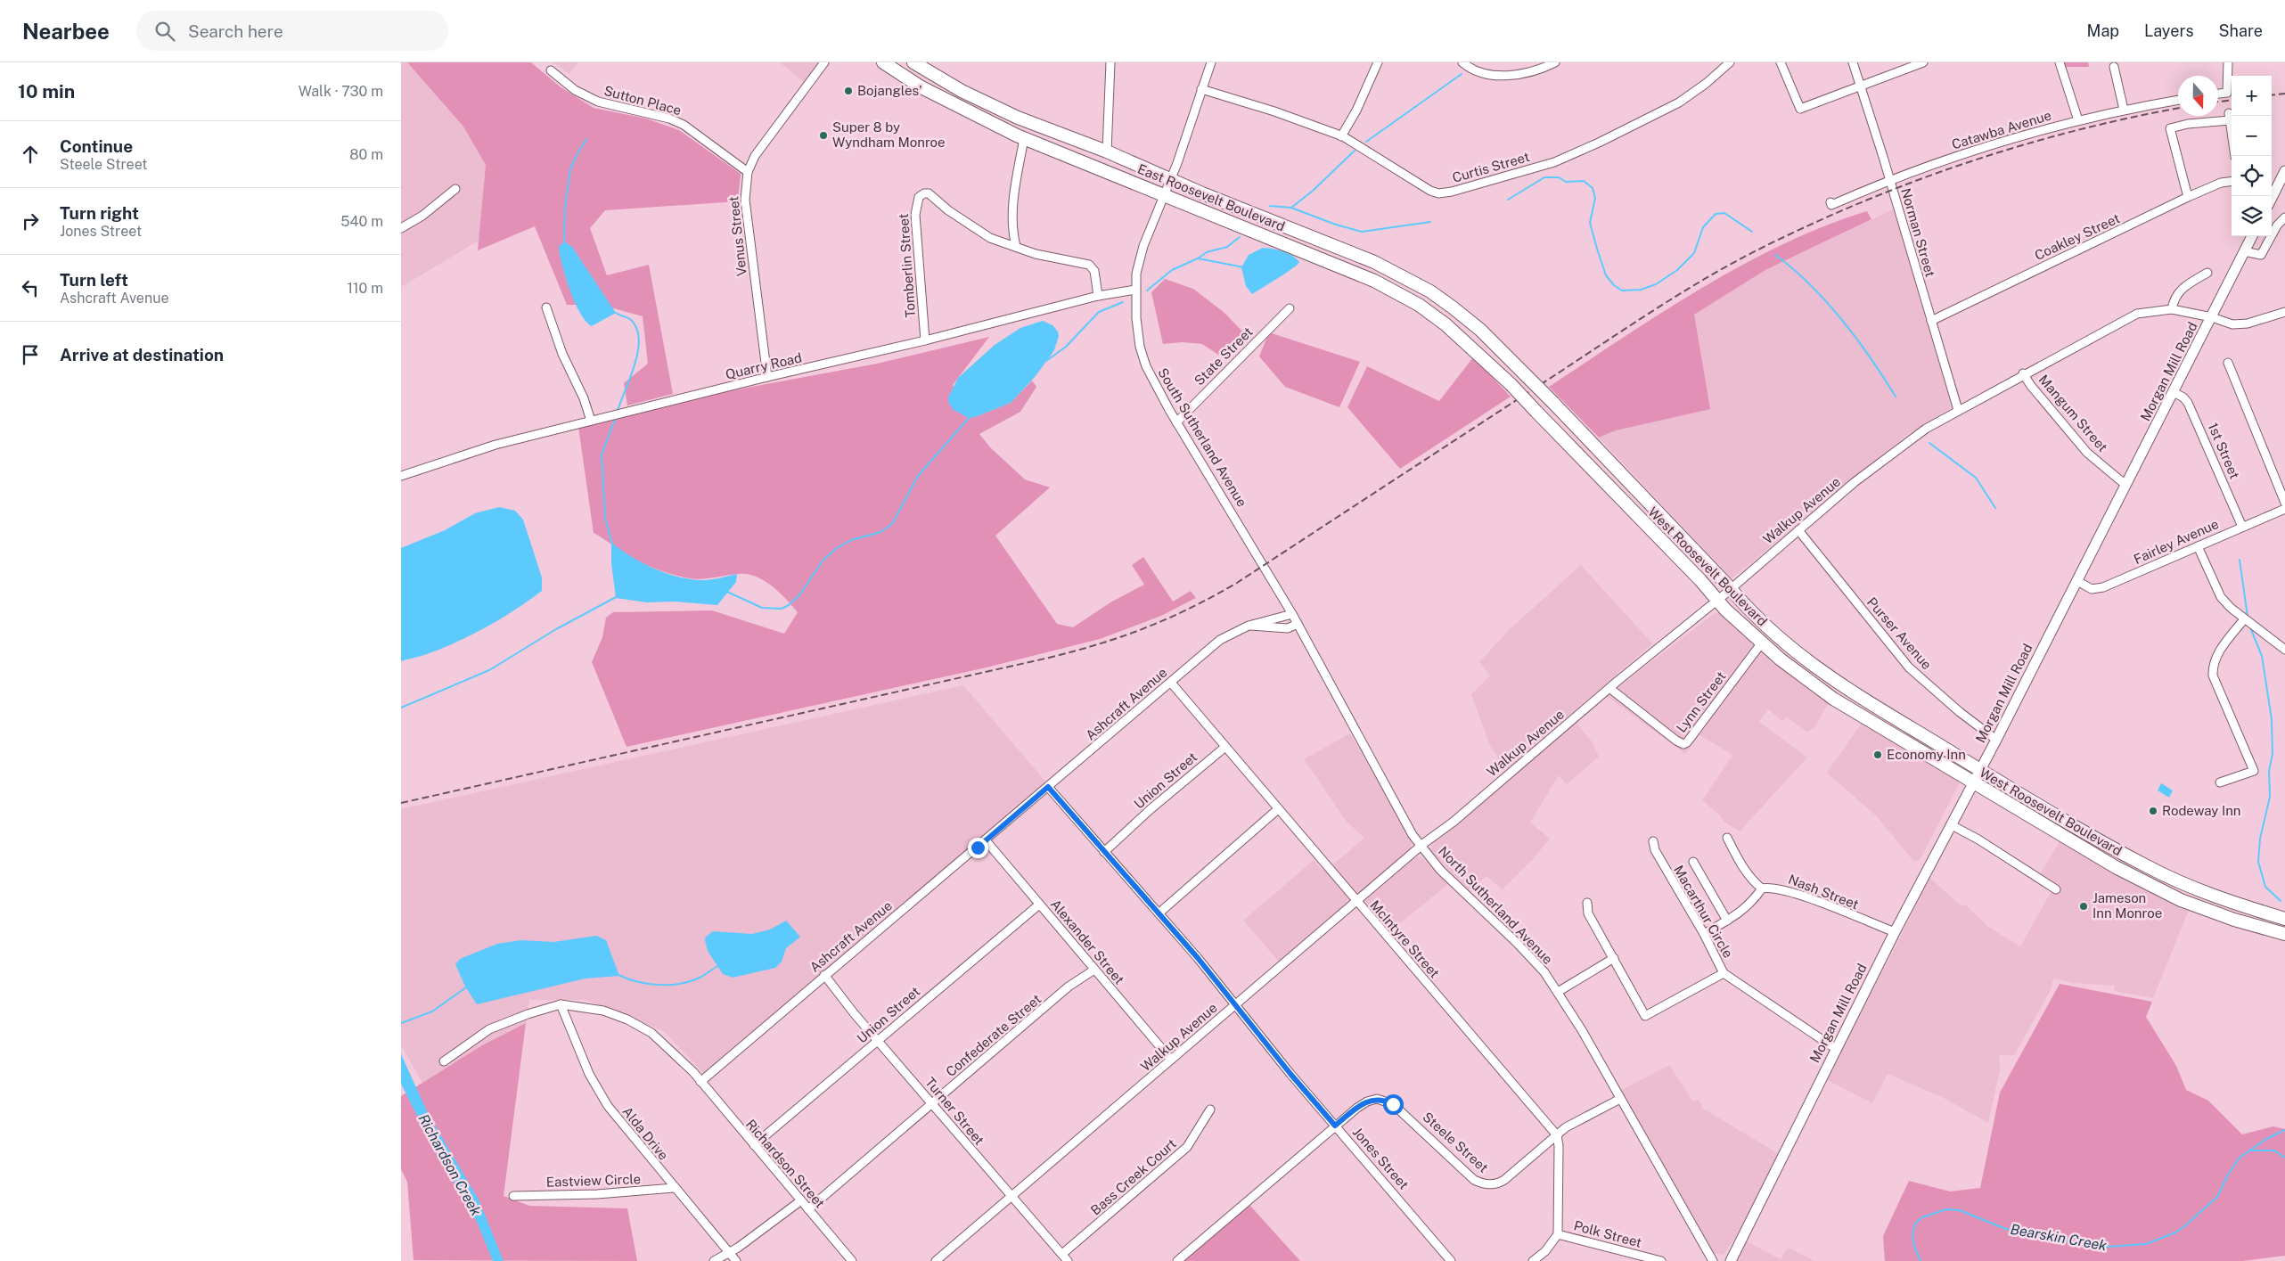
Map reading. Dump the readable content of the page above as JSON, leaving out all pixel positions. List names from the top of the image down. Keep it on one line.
{"streets":{"highway":["East Roosevelt Boulevard","West Roosevelt Boulevard"],"main road":["Morgan Mill Road"],"street":["Sutton Place","Catawba Avenue","Curtis Street","Norman Street","Venus Street","Coakley Street","Tomberlin Street","State Street","Quarry Road","Mangum Street","South Sutherland Avenue","1st Street","Walkup Avenue","Fairley Avenue","Purser Avenue","Lynn Street","Ashcraft Avenue","Union Street","Nash Street","North Sutherland Avenue","Macarthur Circle","McIntyre Street","Alexander Street","Confederate Street","Turner Street","Alda Drive","Steele Street","Jones Street","Richardson Street","Bass Creek Court","Eastview Circle","Polk Street"]},"crossings":[["Sutton Place","Venus Street"],["Catawba Avenue","Norman Street"],["Curtis Street","South Sutherland Avenue"],["East Roosevelt Boulevard","South Sutherland Avenue"],["East Roosevelt Boulevard","West Roosevelt Boulevard"],["Norman Street","Coakley Street"],["Norman Street","Walkup Avenue"],["Venus Street","Quarry Road"],["Tomberlin Street","Quarry Road"],["State Street","South Sutherland Avenue"],["Quarry Road","South Sutherland Avenue"],["Morgan Mill Road","Mangum Street"],["Morgan Mill Road","1st Street"],["Morgan Mill Road","Walkup Avenue"],["Morgan Mill Road","Fairley Avenue"],["Morgan Mill Road","West Roosevelt Boulevard"],["Morgan Mill Road","Purser Avenue"],["Morgan Mill Road","Nash Street"],["Mangum Street","Walkup Avenue"],["South Sutherland Avenue","North Sutherland Avenue"],["1st Street","Fairley Avenue"],["Walkup Avenue","West Roosevelt Boulevard"],["Walkup Avenue","Purser Avenue"],["Walkup Avenue","Lynn Street"],["Walkup Avenue","North Sutherland Avenue"],["Walkup Avenue","McIntyre Street"],["Walkup Avenue","Alexander Street"],["Walkup Avenue","Turner Street"],["Walkup Avenue","Jones Street"],["West Roosevelt Boulevard","Lynn Street"],["Ashcraft Avenue","North Sutherland Avenue"],["Ashcraft Avenue","McIntyre Street"],["Ashcraft Avenue","Alexander Street"],["Ashcraft Avenue","Turner Street"],["Ashcraft Avenue","Jones Street"],["Ashcraft Avenue","Richardson Street"],["Union Street","McIntyre Street"],["Union Street","Alexander Street"],["Union Street","Turner Street"],["Union Street","Jones Street"],["Union Street","Richardson Street"],["North Sutherland Avenue","Steele Street"],["McIntyre Street","Steele Street"],["Alexander Street","Confederate Street"],["Confederate Street","Turner Street"],["Confederate Street","Richardson Street"],["Turner Street","Bass Creek Court"],["Alda Drive","Eastview Circle"],["Steele Street","Jones Street"]],"water":["Richardson Creek","Bearskin Creek"],"places":["Bojangles'","Super 8 by Wyndham Monroe","Economy Inn","Rodeway Inn","Jameson Inn Monroe"],"north":"bottom","page":{"header":"Nearbee","search":"Search here","nav":["Map","Layers","Share"],"heading":["10 min","Walk · 730 m"],"map_buttons":["+","−"],"list":[["Continue","Steele Street","80 m"],["Turn right","Jones Street","540 m"],["Turn left","Ashcraft Avenue","110 m"],"Arrive at destination"]}}
